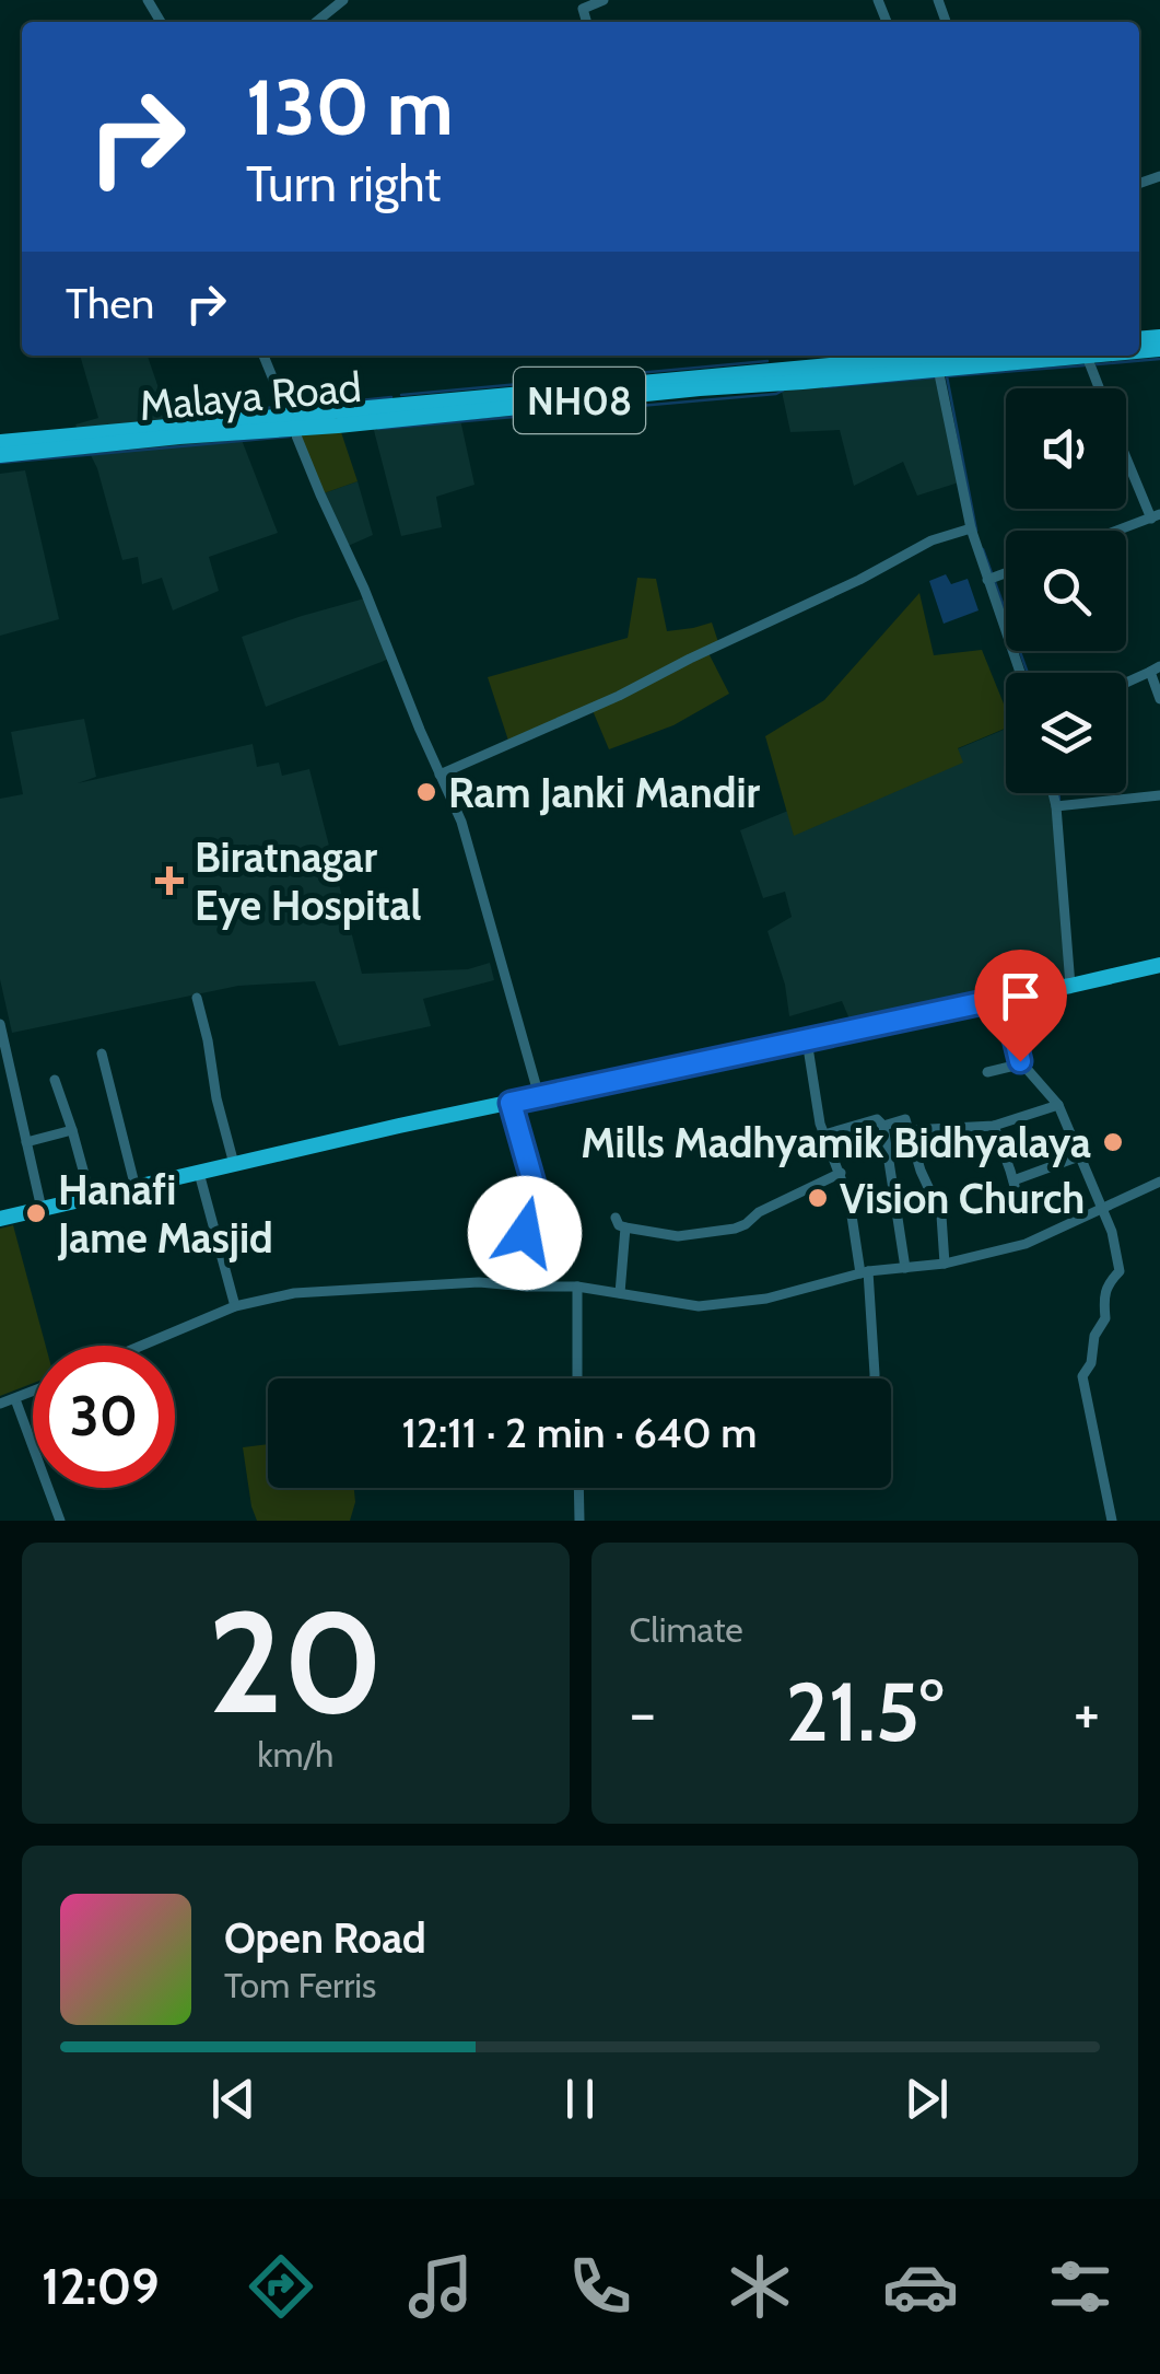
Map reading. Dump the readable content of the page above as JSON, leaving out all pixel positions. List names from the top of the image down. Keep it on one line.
{"streets":{"main road":["NH08"]},"places":{"other":["Ram Janki Mandir","Mills Madhyamik Bidhyalaya","Vision Church","Hanafi Jame Masjid"],"health":["Biratnagar Eye Hospital"]},"page":{"turn":["130 m","Turn right"],"then":"Then","limit":"30","trip":"12:11 · 2 min · 640 m","tile":[["20","km/h"],"Climate"],"heat":["−","21.5°","+"],"song":["Open Road","Tom Ferris"],"tabs":"12:09"}}
